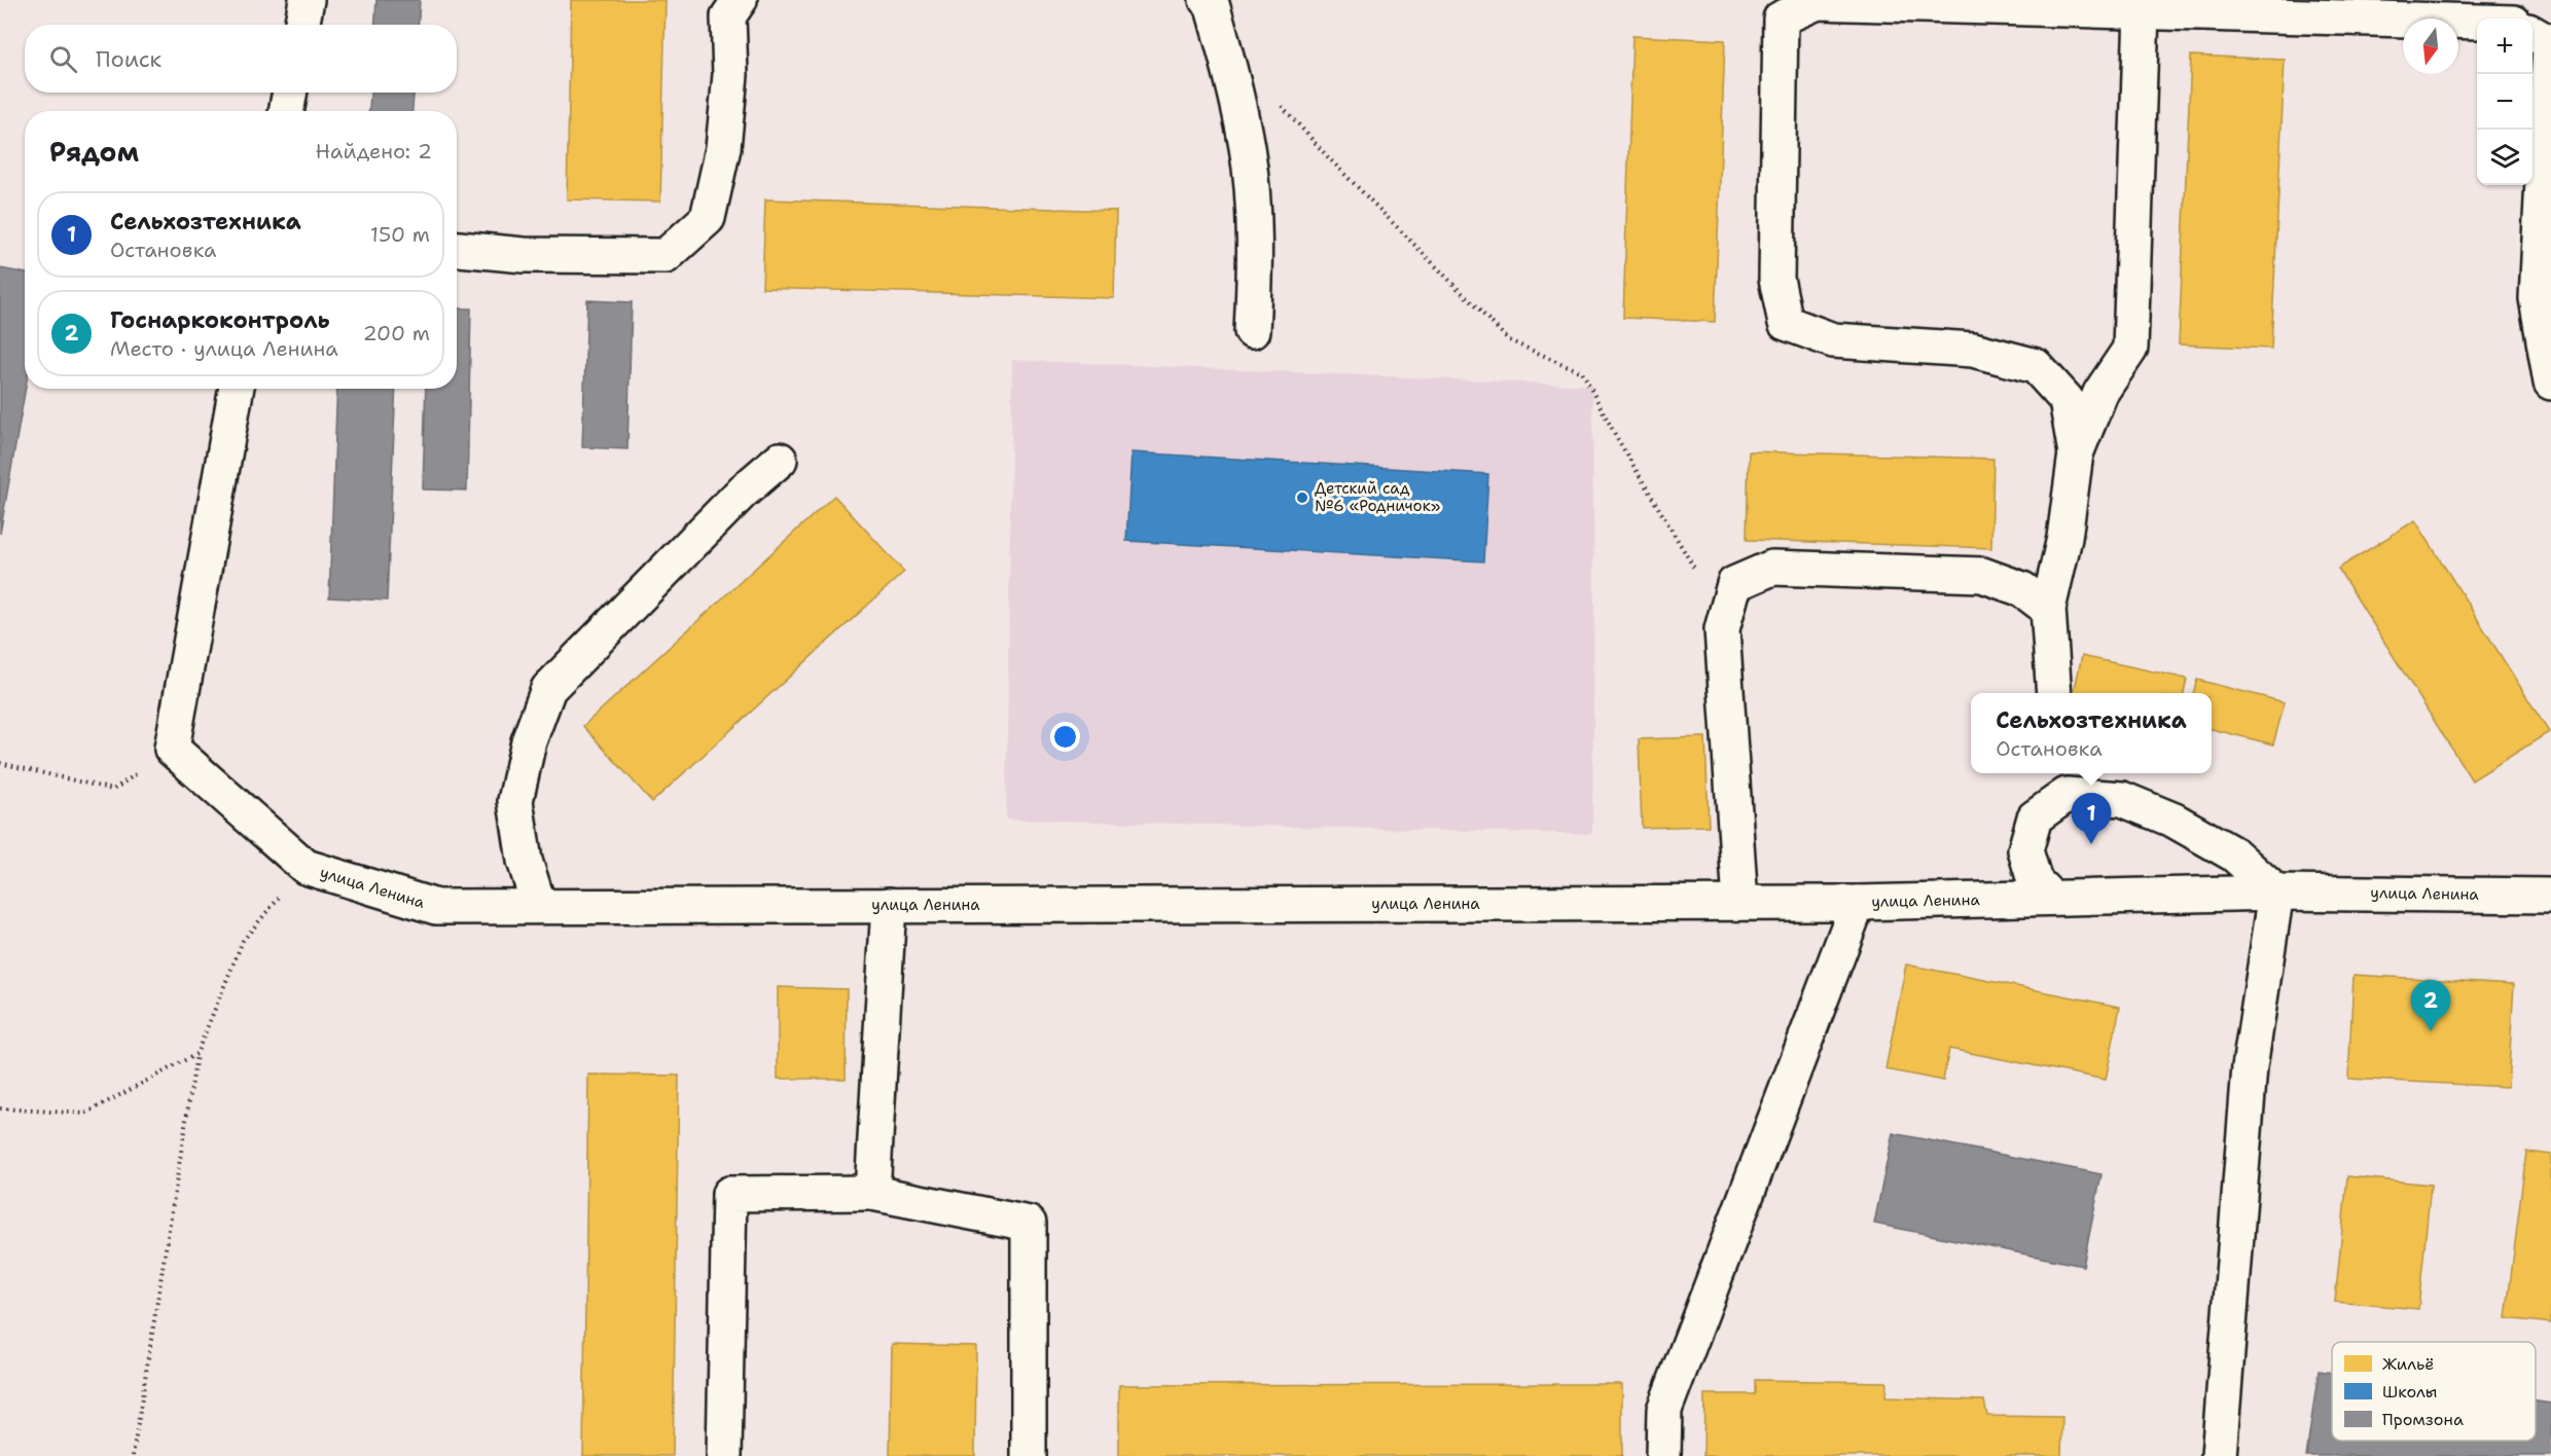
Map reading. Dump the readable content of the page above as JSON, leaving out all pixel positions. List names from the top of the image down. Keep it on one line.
{"streets":{"street":["улица Ленина"]},"places":["Детский сад №6 «Родничок»"],"legend":["Жильё","Школы","Промзона"],"north":"bottom","page":{"map_buttons":["+","−"],"search":"Поиск","heading":["Рядом","Найдено: 2"],"list":[{"mark":"1","name":"Сельхозтехника","note":"Остановка","value":"150 m"},{"mark":"2","name":"Госнаркоконтроль","note":"Место · улица Ленина","value":"200 m"}],"popup":["Сельхозтехника","Остановка"],"pins":["1","2"]}}
